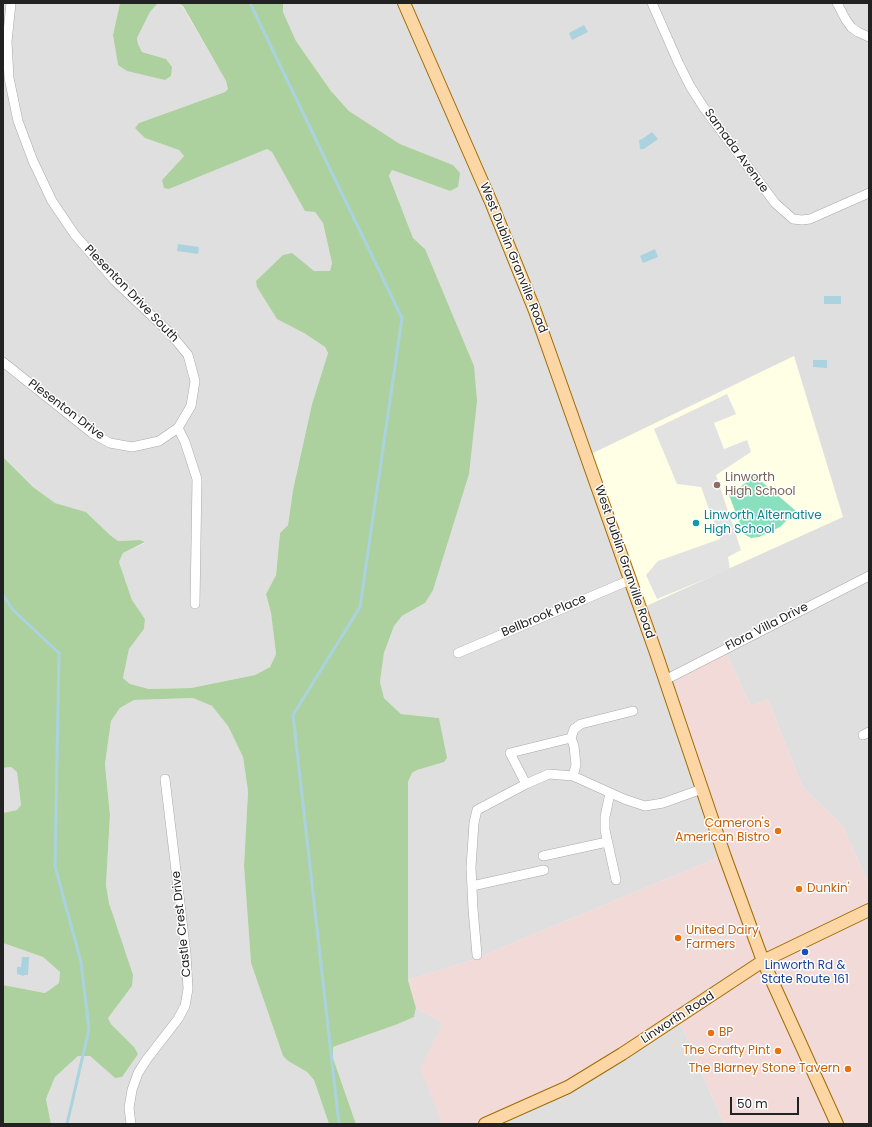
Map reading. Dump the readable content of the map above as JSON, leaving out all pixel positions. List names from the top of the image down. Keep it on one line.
{"streets":{"main road":["West Dublin Granville Road","Linworth Road"],"street":["Samada Avenue","Plesenton Drive South","Plesenton Drive","Bellbrook Place","Flora Villa Drive","Castle Crest Drive"]},"crossings":[["West Dublin Granville Road","Bellbrook Place"],["West Dublin Granville Road","Flora Villa Drive"],["West Dublin Granville Road","Linworth Road"],["Plesenton Drive South","Plesenton Drive"]],"places":["Linworth High School","Linworth Alternative High School","Cameron's American Bistro","Dunkin'","United Dairy Farmers","Linworth Rd & State Route 161","BP","The Crafty Pint","The Blarney Stone Tavern"],"scale_bar":"50 m"}
